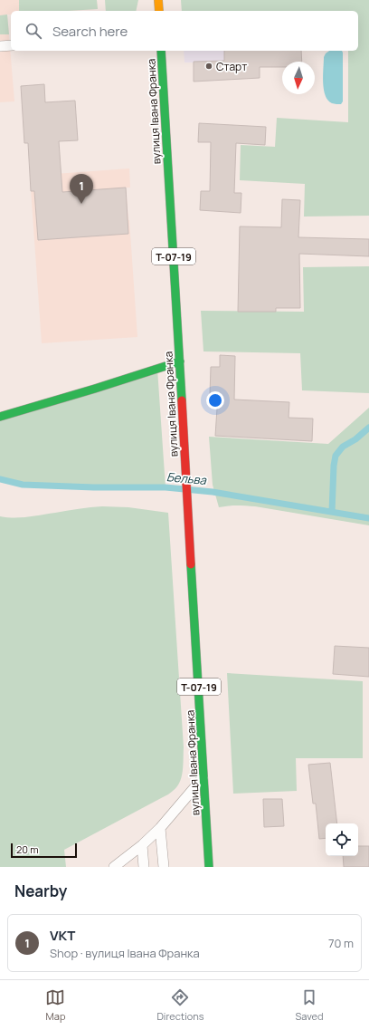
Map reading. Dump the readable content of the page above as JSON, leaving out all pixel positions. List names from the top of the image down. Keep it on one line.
{"streets":{"main road":["вулиця Івана Франка","Т-07-19"]},"water":["Бельва"],"places":["Старт"],"scale_bar":"20 m","north":"bottom","page":{"search":"Search here","pins":"1","scale":"20 m","heading":"Nearby","list":[{"mark":"1","name":"VKT","note":"Shop · вулиця Івана Франка","value":"70 m"}],"nav":["Map","Directions","Saved"]}}
